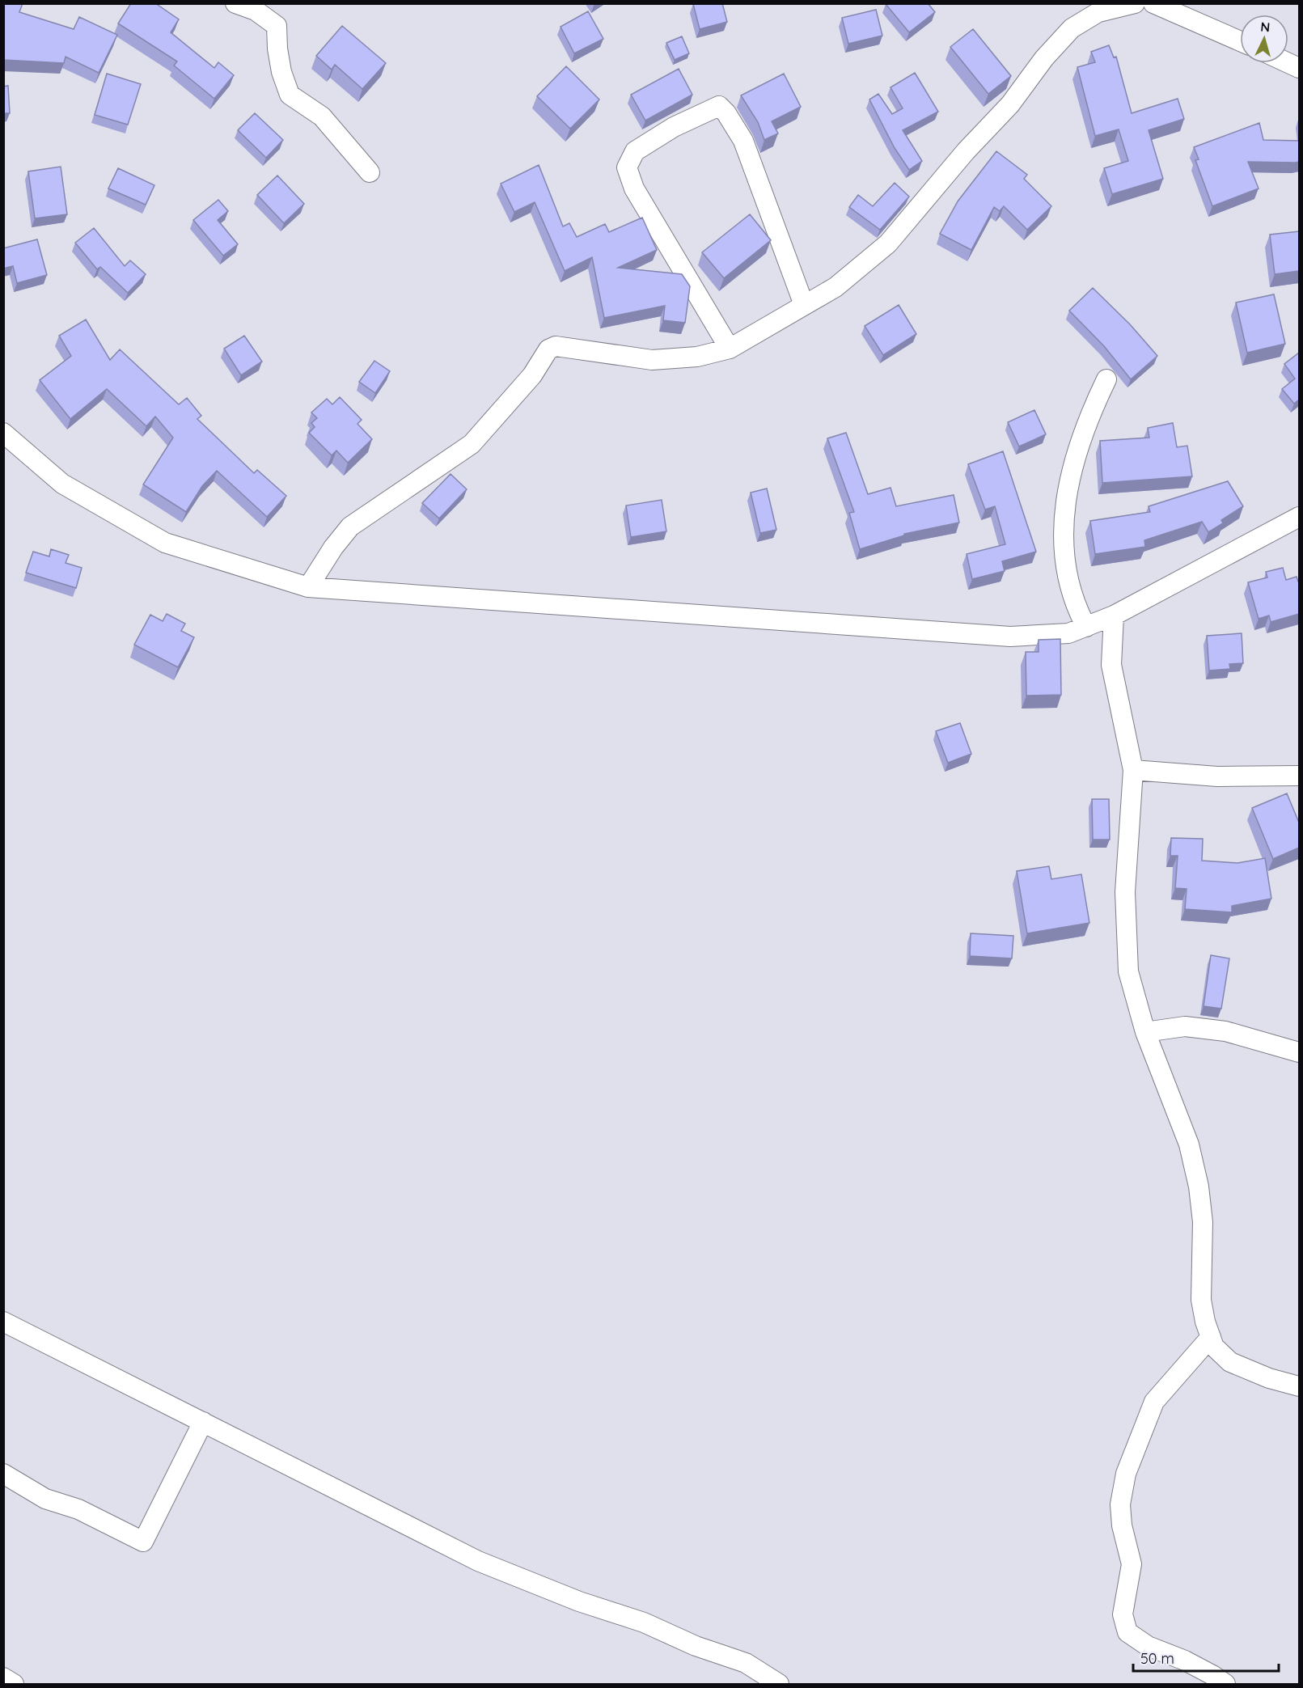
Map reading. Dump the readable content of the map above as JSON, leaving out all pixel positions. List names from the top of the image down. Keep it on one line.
{"scale_bar":"50 m","north":"top"}
